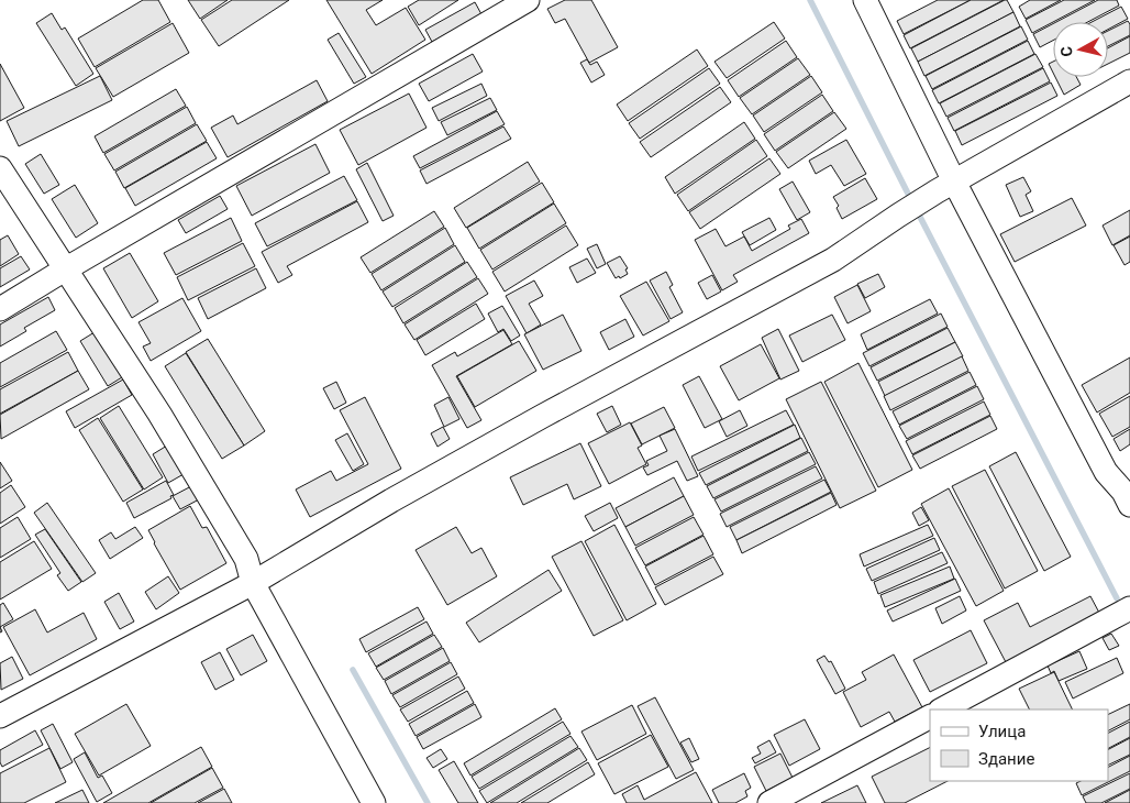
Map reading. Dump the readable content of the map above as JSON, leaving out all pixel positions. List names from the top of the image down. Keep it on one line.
{"legend":["Улица","Здание"],"north":"left"}
